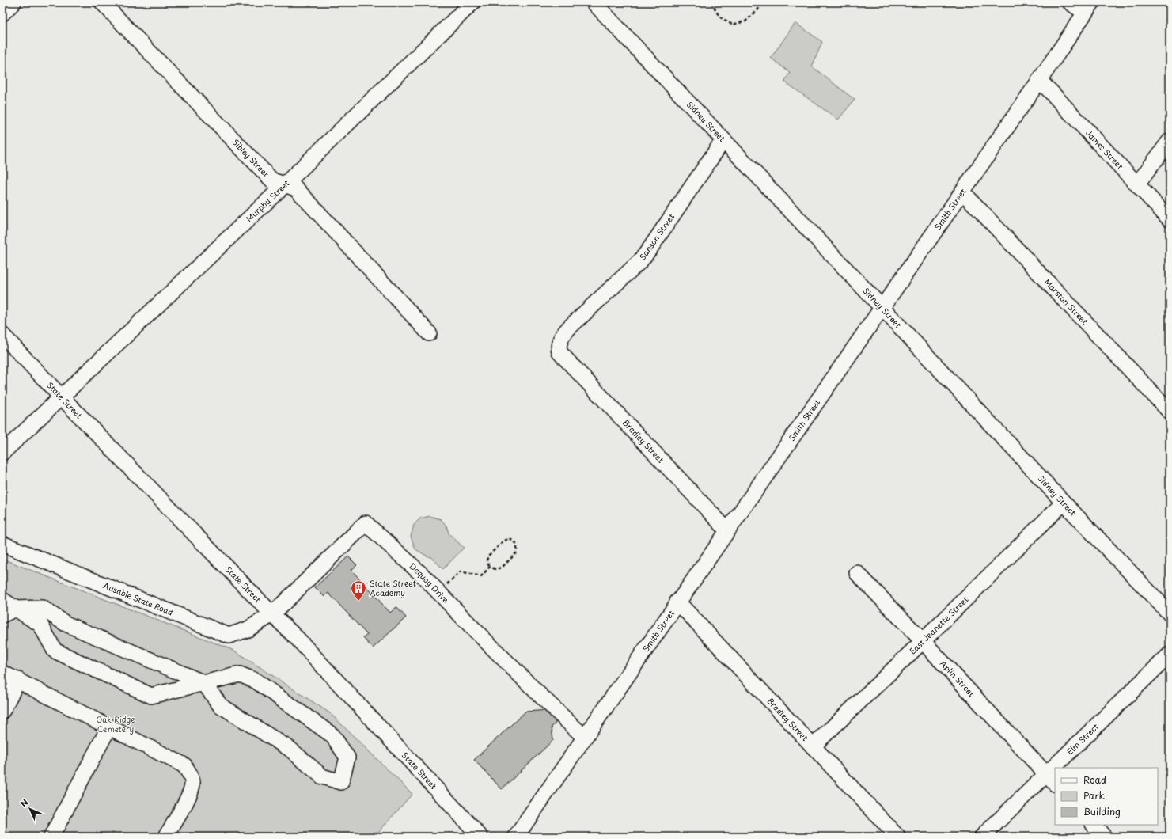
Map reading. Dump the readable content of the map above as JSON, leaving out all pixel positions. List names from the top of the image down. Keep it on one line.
{"streets":{"street":["Sidney Street","James Street","Sibley Street","Murphy Street","Smith Street","Sanson Street","Marston Street","State Street","Bradley Street","Dequoy Drive","Ausable State Road","East Jeanette Street","Aplin Street","Elm Street"]},"crossings":[["Sidney Street","Smith Street"],["Sidney Street","Sanson Street"],["Sidney Street","East Jeanette Street"],["James Street","Smith Street"],["Sibley Street","Murphy Street"],["Murphy Street","State Street"],["Smith Street","Marston Street"],["Smith Street","Bradley Street"],["Smith Street","Dequoy Drive"],["Sanson Street","Bradley Street"],["State Street","Dequoy Drive"],["State Street","Ausable State Road"],["Bradley Street","East Jeanette Street"],["Dequoy Drive","Ausable State Road"],["East Jeanette Street","Aplin Street"],["Aplin Street","Elm Street"]],"parks":["Oak Ridge Cemetery"],"places":{"building":["State Street Academy"]},"legend":["Road","Park","Building"],"north":"top left"}
